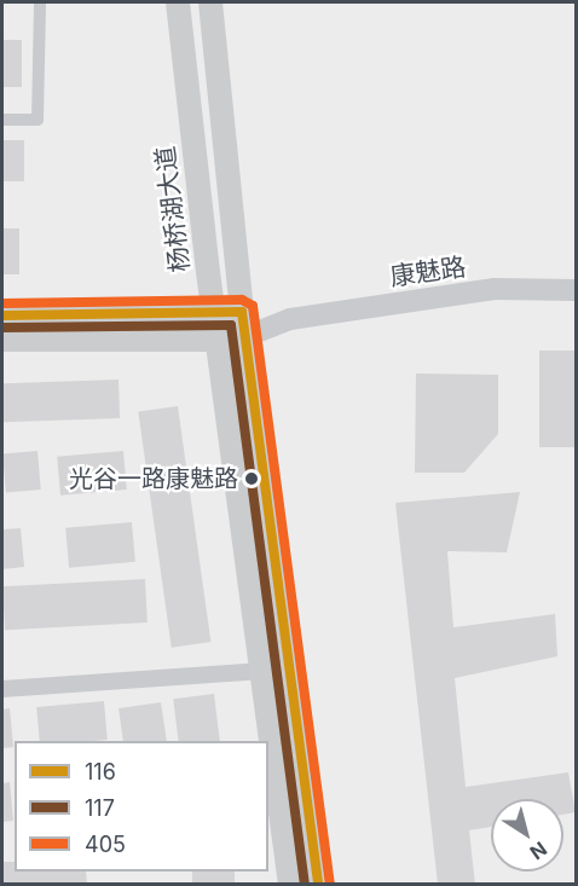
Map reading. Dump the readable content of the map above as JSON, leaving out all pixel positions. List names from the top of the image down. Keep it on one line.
{"streets":{"main road":["杨桥湖大道"],"street":["康魅路"]},"places":["光谷一路康魅路"],"lines":["transit line 405","transit line 116","transit line 117"],"legend":["116","117","405"],"north":"bottom right"}
